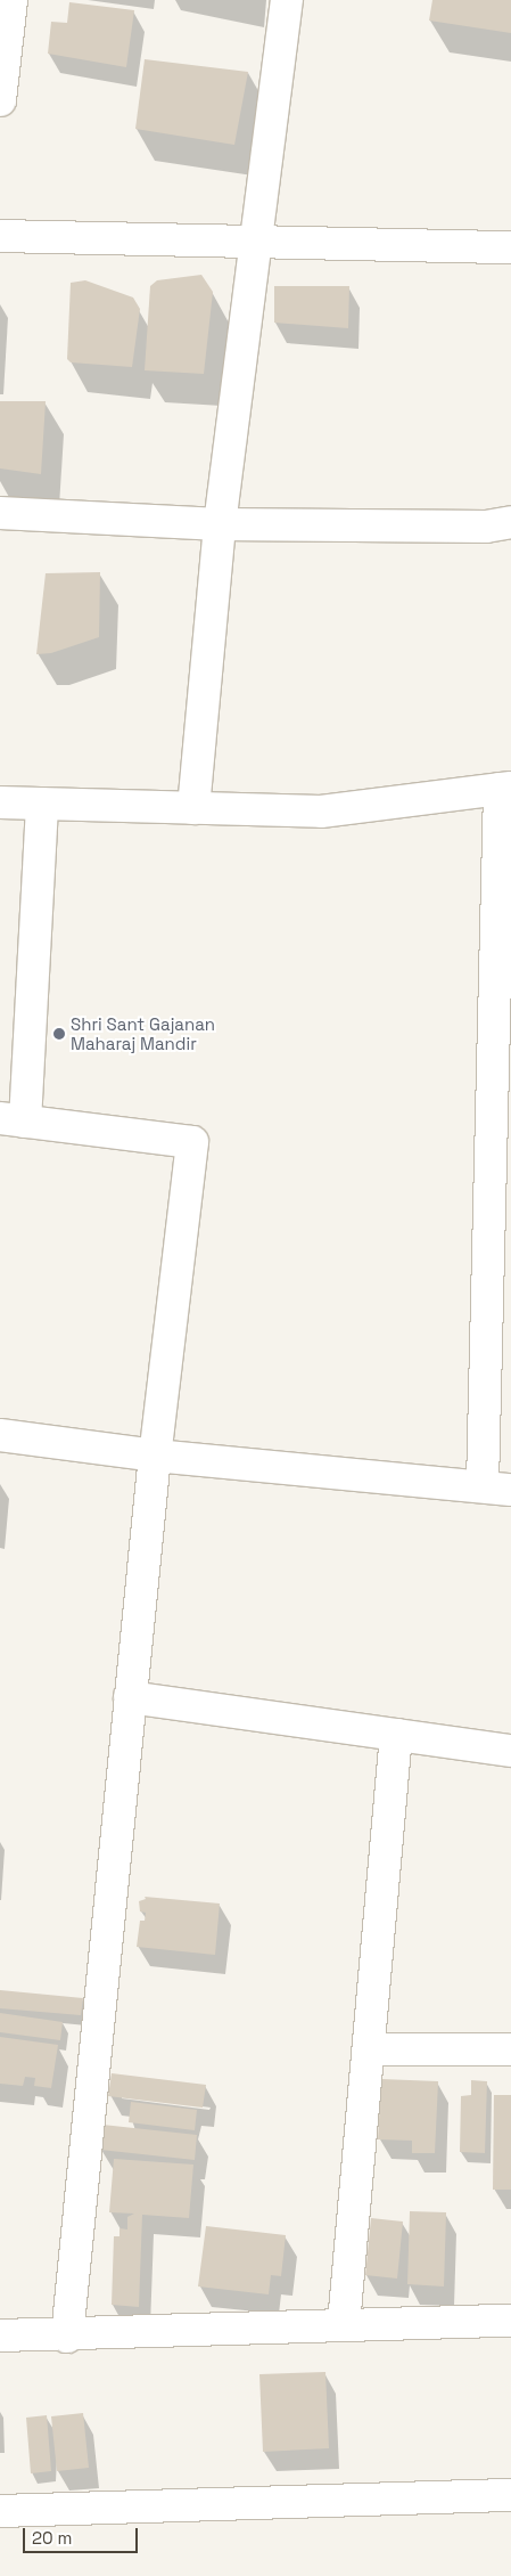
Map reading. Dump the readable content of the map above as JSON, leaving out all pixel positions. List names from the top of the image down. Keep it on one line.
{"places":["Shri Sant Gajanan Maharaj Mandir"],"scale_bar":"20 m"}
